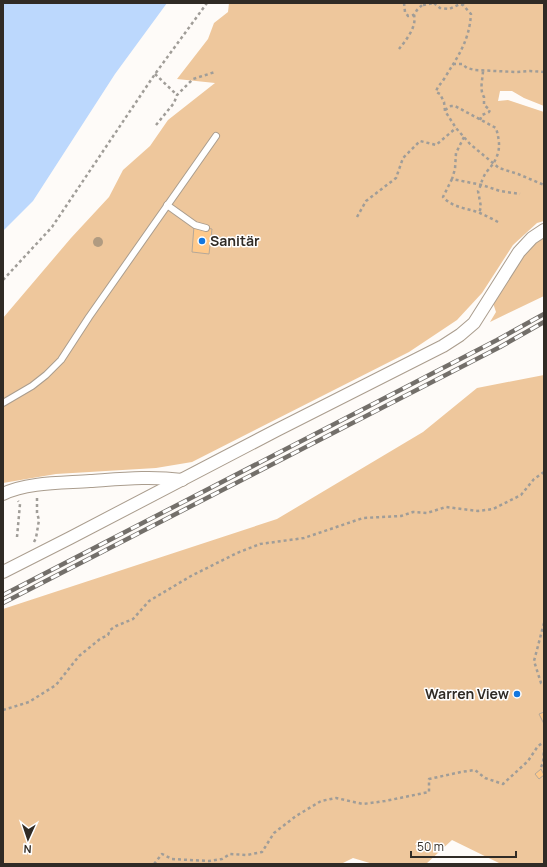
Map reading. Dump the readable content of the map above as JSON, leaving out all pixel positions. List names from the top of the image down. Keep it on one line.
{"places":["Sanitär","Warren View"],"scale_bar":"50 m","north":"bottom"}
